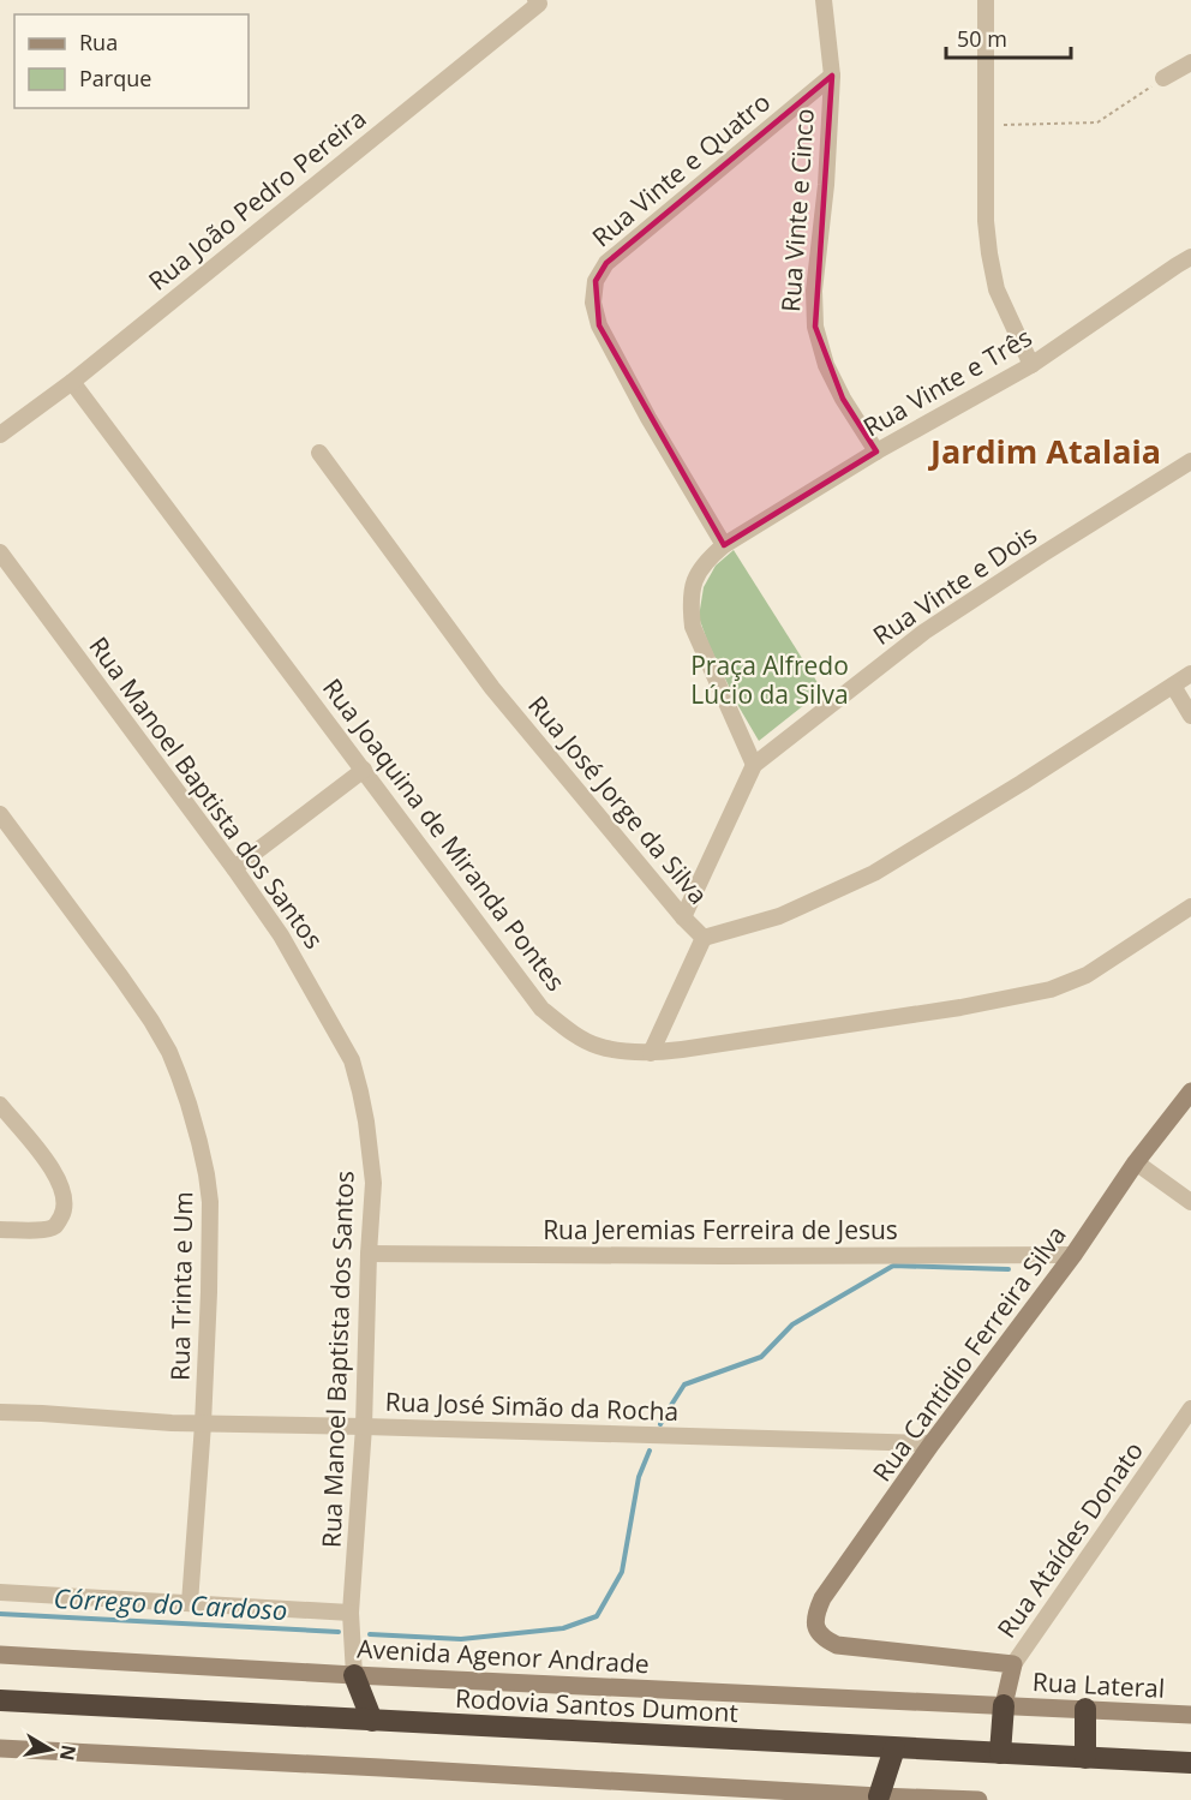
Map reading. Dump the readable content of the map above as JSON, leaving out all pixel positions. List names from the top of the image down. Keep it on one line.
{"streets":{"highway":["Rodovia Santos Dumont"],"street":["Rua Vinte e Quatro","Rua João Pedro Pereira","Rua Vinte e Cinco","Rua Vinte e Três","Rua Vinte e Dois","Rua Manoel Baptista dos Santos","Rua José Jorge da Silva","Rua Joaquina de Miranda Pontes","Rua Jeremias Ferreira de Jesus","Rua Trinta e Um","Rua Cantidio Ferreira Silva","Rua José Simão da Rocha","Rua Ataídes Donato","Avenida Agenor Andrade","Rua Lateral"]},"crossings":[["Rua Vinte e Quatro","Rua Vinte e Cinco"],["Rua Vinte e Quatro","Rua Vinte e Três"],["Rua João Pedro Pereira","Rua Joaquina de Miranda Pontes"],["Rua Vinte e Cinco","Rua Vinte e Três"],["Rua Vinte e Dois","Rua José Jorge da Silva"],["Rua Manoel Baptista dos Santos","Rua Jeremias Ferreira de Jesus"],["Rua Manoel Baptista dos Santos","Rua José Simão da Rocha"],["Rua Manoel Baptista dos Santos","Avenida Agenor Andrade"],["Rua Jeremias Ferreira de Jesus","Rua Cantidio Ferreira Silva"],["Rua Trinta e Um","Rua José Simão da Rocha"],["Rua Cantidio Ferreira Silva","Rua José Simão da Rocha"],["Rua Cantidio Ferreira Silva","Rua Lateral"],["Rua Ataídes Donato","Avenida Agenor Andrade"],["Rua Ataídes Donato","Rua Lateral"],["Avenida Agenor Andrade","Rua Lateral"]],"districts":["Jardim Atalaia"],"water":["Córrego do Cardoso"],"parks":["Praça Alfredo Lúcio da Silva"],"legend":["Rua","Parque"],"scale_bar":"50 m","north":"right"}
